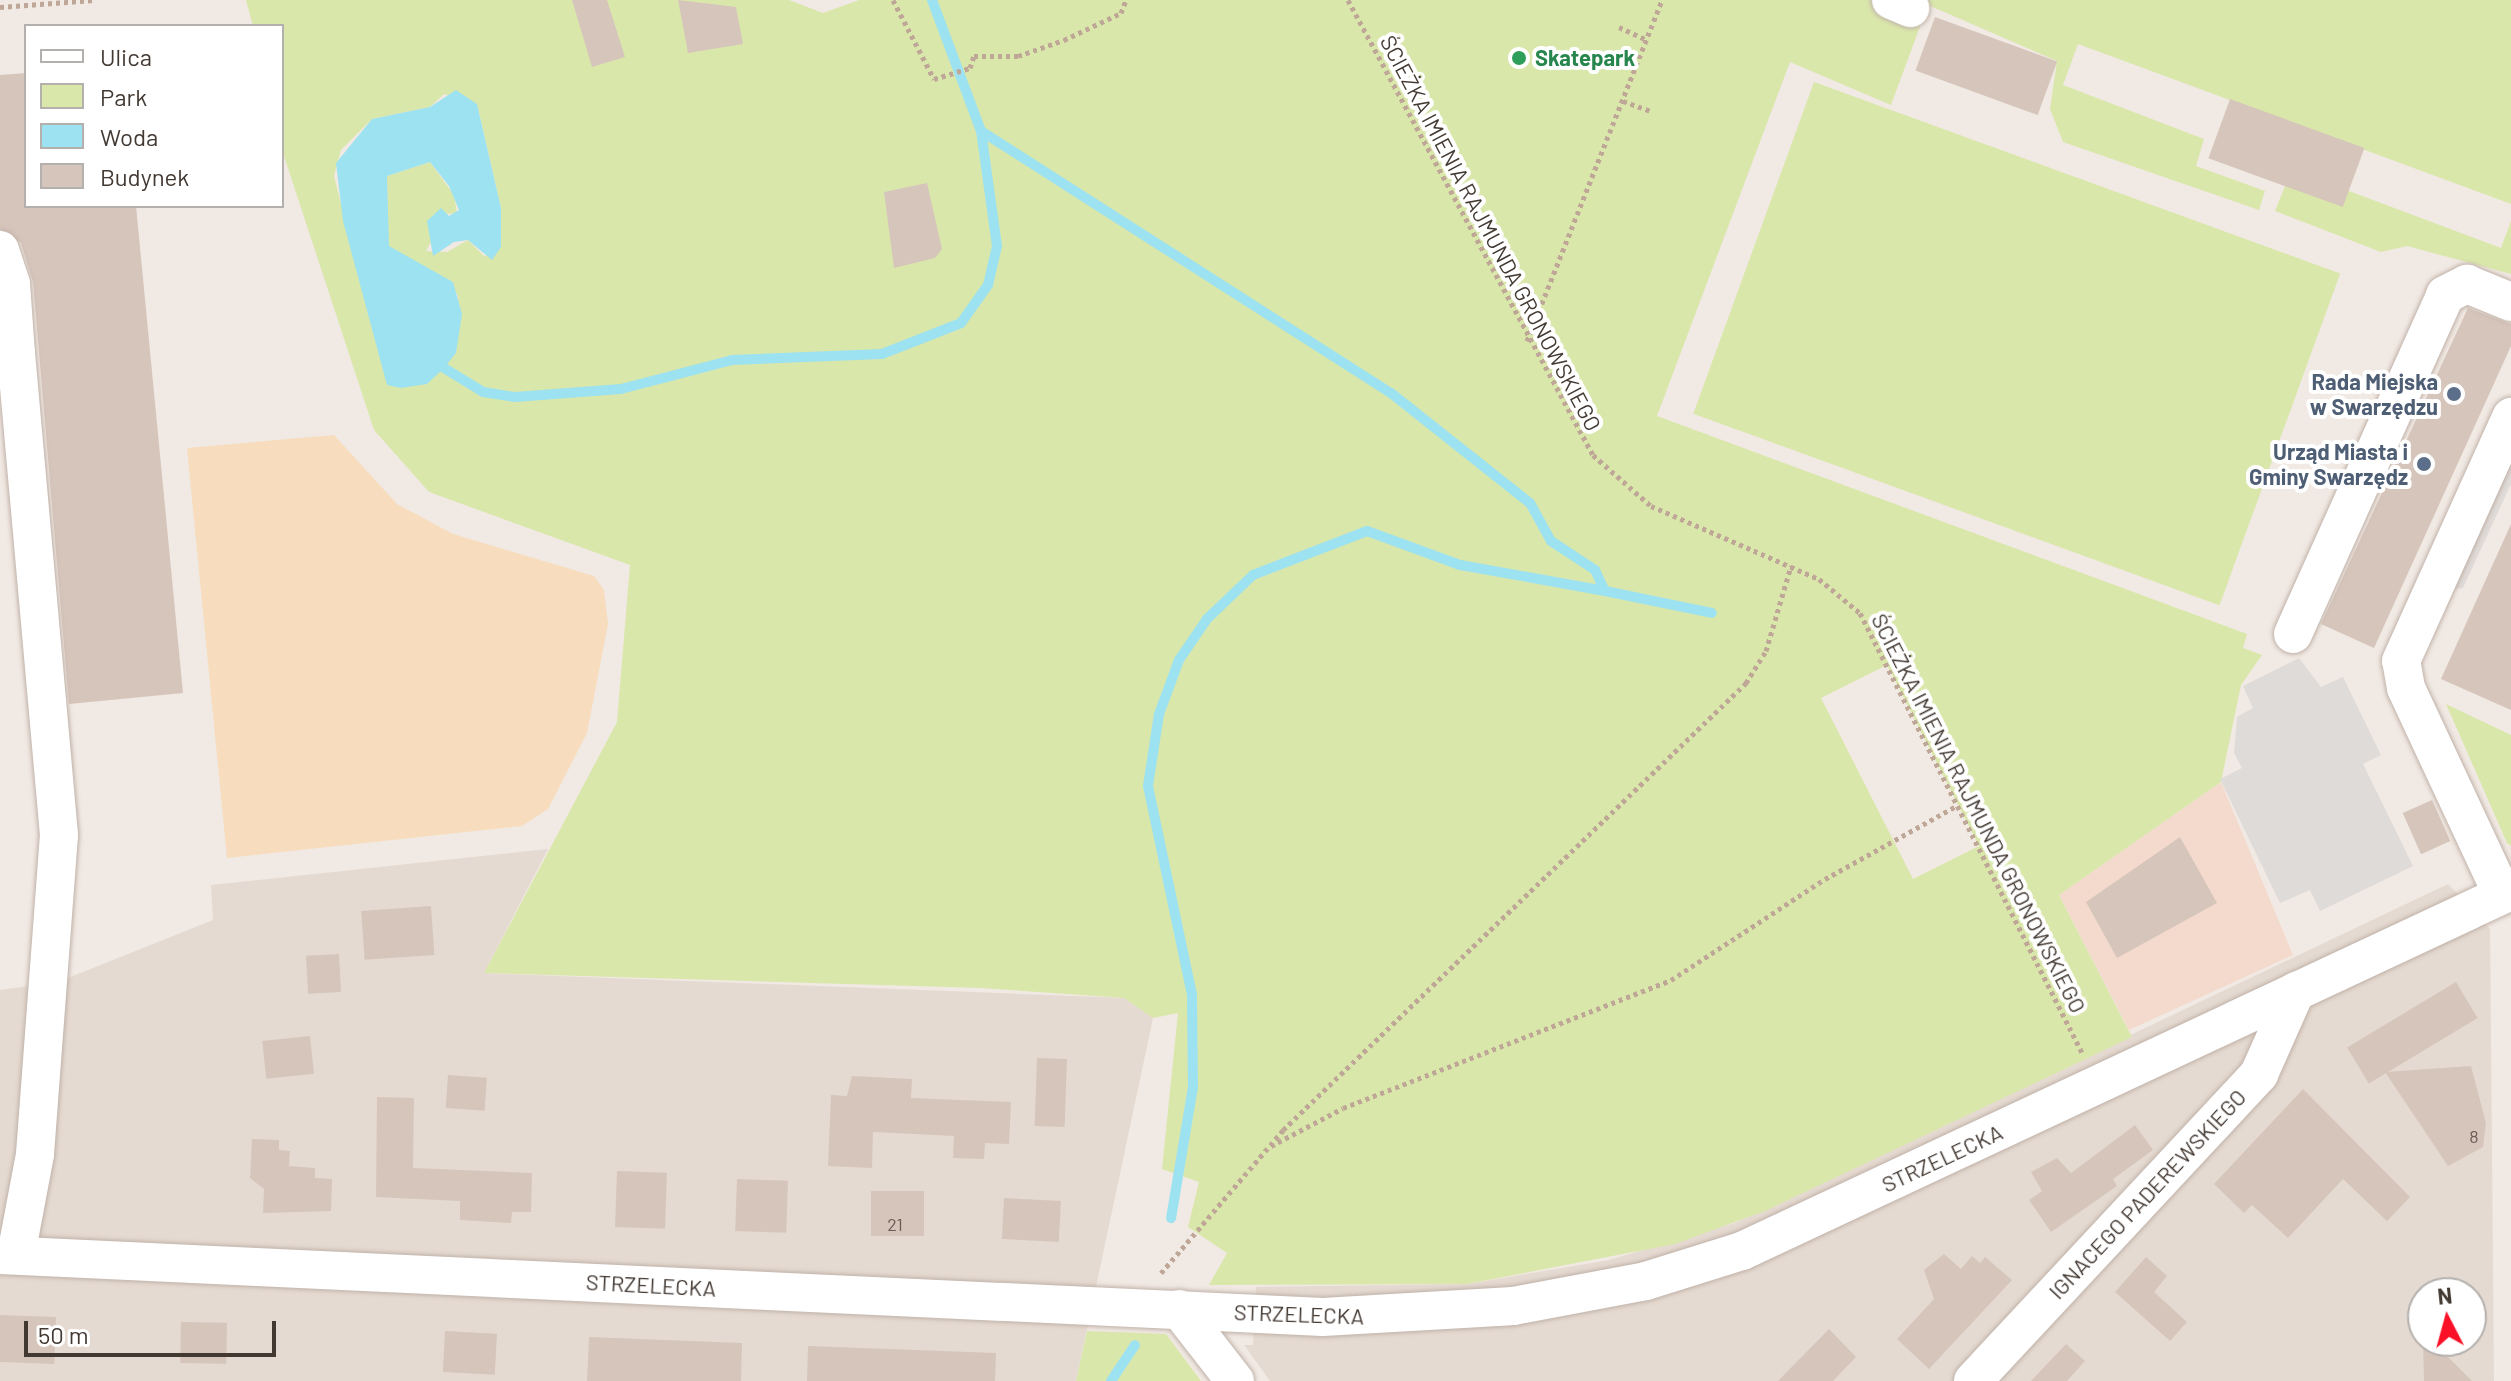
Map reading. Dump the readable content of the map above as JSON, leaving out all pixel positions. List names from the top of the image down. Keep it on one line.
{"streets":{"street":["STRZELECKA","IGNACEGO PADEREWSKIEGO"],"path":["ŚCIEŻKA IMIENIA RAJMUNDA GRONOWSKIEGO"]},"crossings":[["ŚCIEŻKA IMIENIA RAJMUNDA GRONOWSKIEGO","STRZELECKA"],["STRZELECKA","IGNACEGO PADEREWSKIEGO"]],"places":["Skatepark","Rada Miejska w Swarzędzu","Urząd Miasta i Gminy Swarzędz"],"house_numbers":["8","21"],"legend":["Ulica","Park","Woda","Budynek"],"scale_bar":"50 m","north":"top"}
